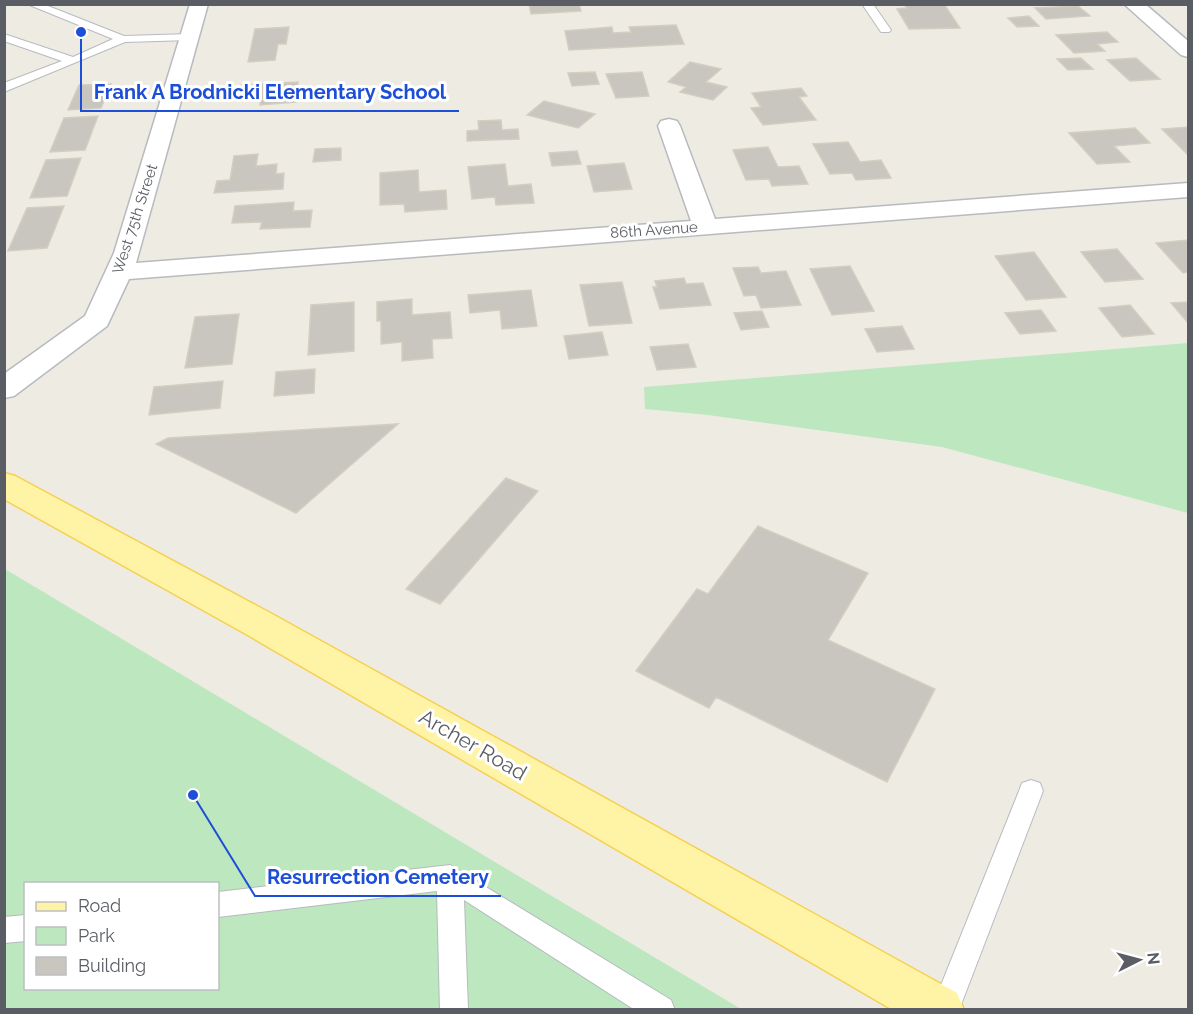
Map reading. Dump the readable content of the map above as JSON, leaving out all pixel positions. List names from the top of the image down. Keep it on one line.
{"streets":{"main road":["Archer Road"],"street":["West 75th Street","86th Avenue"]},"crossings":[["West 75th Street","86th Avenue"]],"places":["Frank A Brodnicki Elementary School","Resurrection Cemetery"],"legend":["Road","Park","Building"],"north":"right"}
